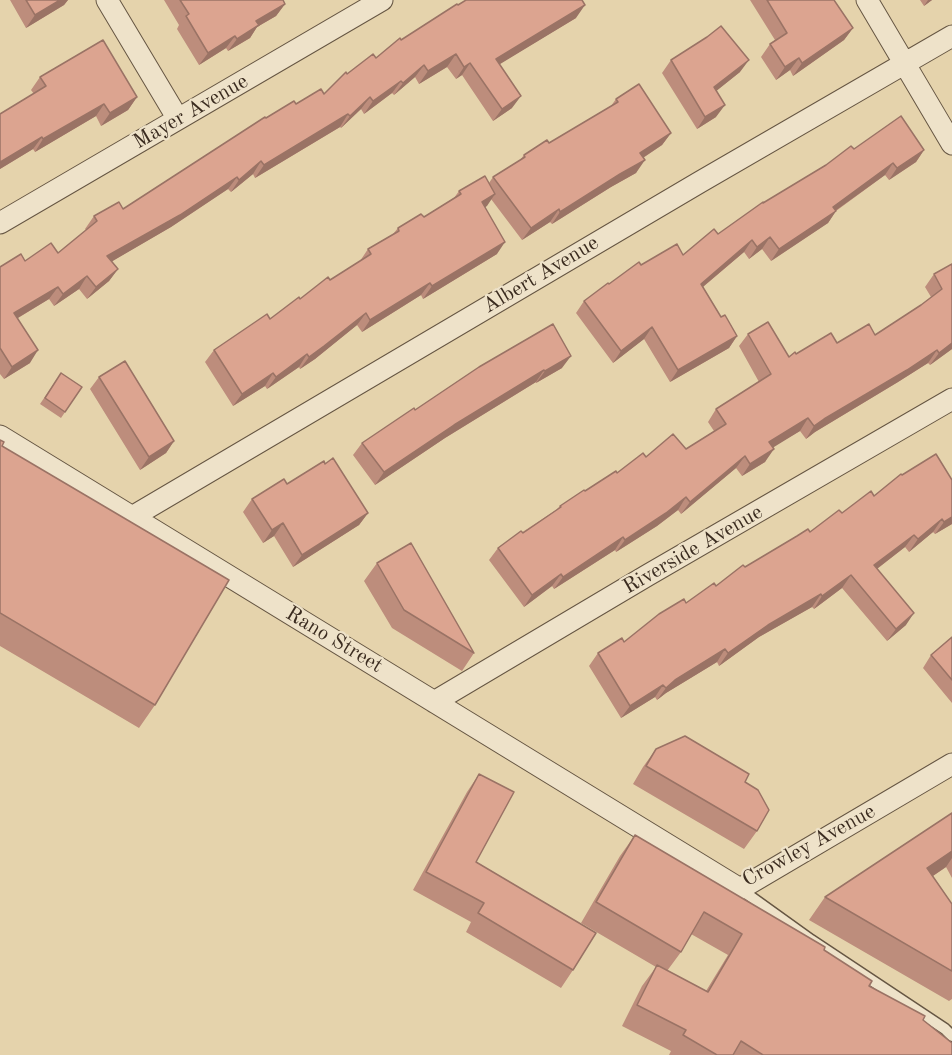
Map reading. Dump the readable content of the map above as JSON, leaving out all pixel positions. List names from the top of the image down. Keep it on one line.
{"streets":{"street":["Mayer Avenue","Albert Avenue","Riverside Avenue","Rano Street","Crowley Avenue"]},"crossings":[["Albert Avenue","Rano Street"],["Riverside Avenue","Rano Street"],["Rano Street","Crowley Avenue"]]}
